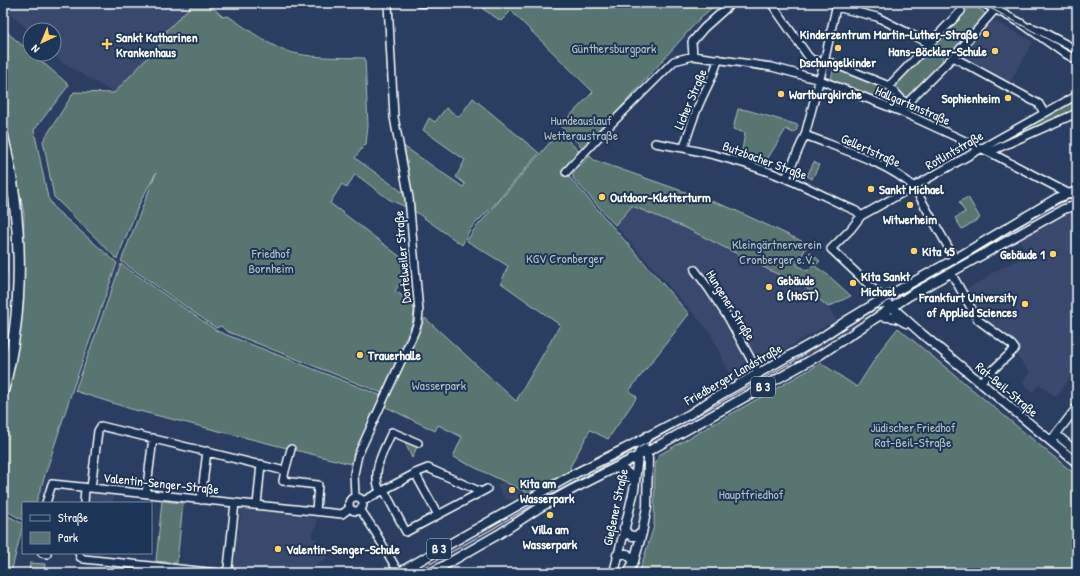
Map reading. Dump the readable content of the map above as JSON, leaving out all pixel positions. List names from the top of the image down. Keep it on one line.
{"streets":{"main road":["Friedberger Landstraße","B 3","Rat-Beil-Straße","Gießener Straße"],"street":["Licher Straße","Hallgartenstraße","Gellertstraße","Rotlintstraße","Butzbacher Straße","Dortelweiler Straße","Hungener Straße","Valentin-Senger-Straße"]},"crossings":[["Licher Straße","Hallgartenstraße"],["Licher Straße","Butzbacher Straße"],["Hallgartenstraße","Rotlintstraße"],["Hallgartenstraße","Friedberger Landstraße"],["Gellertstraße","Rotlintstraße"],["Gellertstraße","Friedberger Landstraße"],["Rotlintstraße","Butzbacher Straße"],["Rotlintstraße","Friedberger Landstraße"],["Dortelweiler Straße","Valentin-Senger-Straße"],["Hungener Straße","Friedberger Landstraße"],["Friedberger Landstraße","Rat-Beil-Straße"],["Friedberger Landstraße","Gießener Straße"]],"parks":["Günthersburgpark","Hundeauslauf Wetteraustraße","Kleingärtnerverein Cronberger e.V.","Friedhof Bornheim","KGV Cronberger","Wasserpark","Jüdischer Friedhof Rat-Beil-Straße","Hauptfriedhof"],"places":{"other":["Kinderzentrum Martin-Luther-Straße","Dschungelkinder","Hans-Böckler-Schule","Wartburgkirche","Sophienheim","Sankt Michael","Outdoor-Kletterturm","Witwerheim","Kita 45","Gebäude 1","Kita Sankt Michael","Gebäude B (HoST)","Frankfurt University of Applied Sciences","Trauerhalle","Kita am Wasserpark","Villa am Wasserpark","Valentin-Senger-Schule"],"health":["Sankt Katharinen Krankenhaus"]},"legend":["Straße","Park"],"north":"bottom left"}
